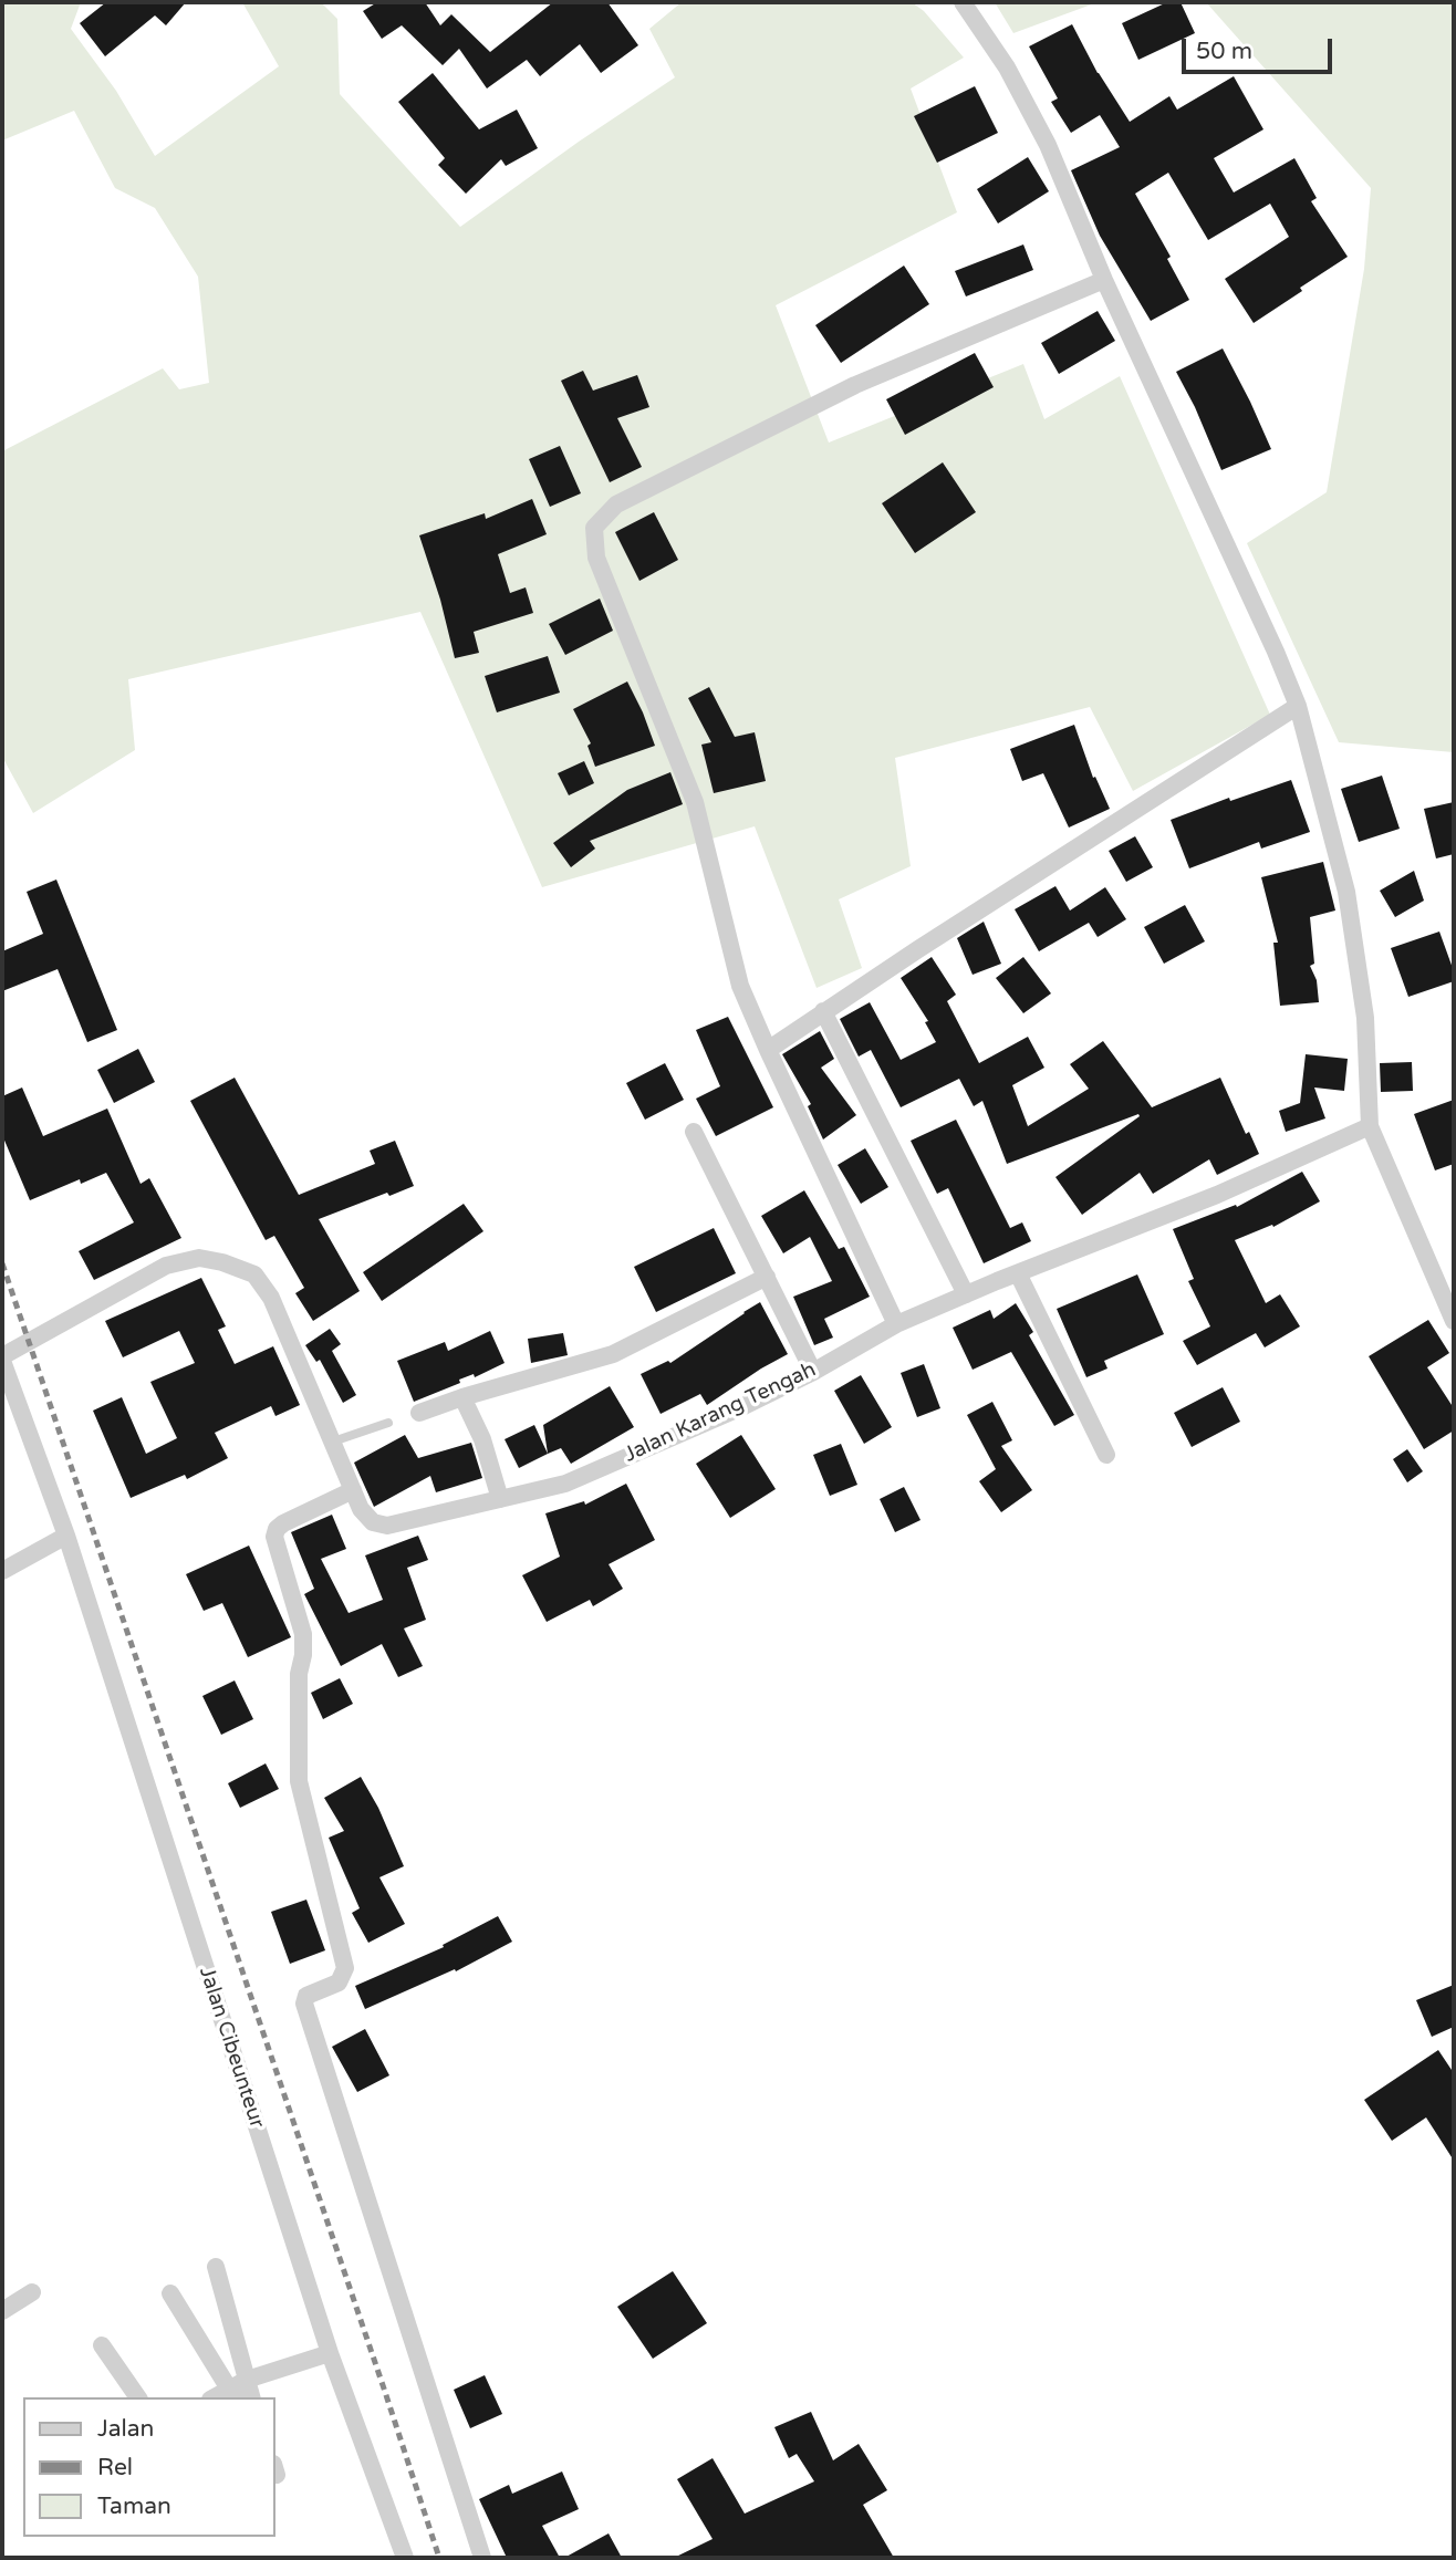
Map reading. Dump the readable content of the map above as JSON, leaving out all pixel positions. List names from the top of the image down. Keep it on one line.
{"streets":{"street":["Jalan Karang Tengah","Jalan Cibeunteur"]},"crossings":[["Jalan Karang Tengah","Jalan Cibeunteur"]],"legend":["Jalan","Rel","Taman"],"scale_bar":"50 m"}
